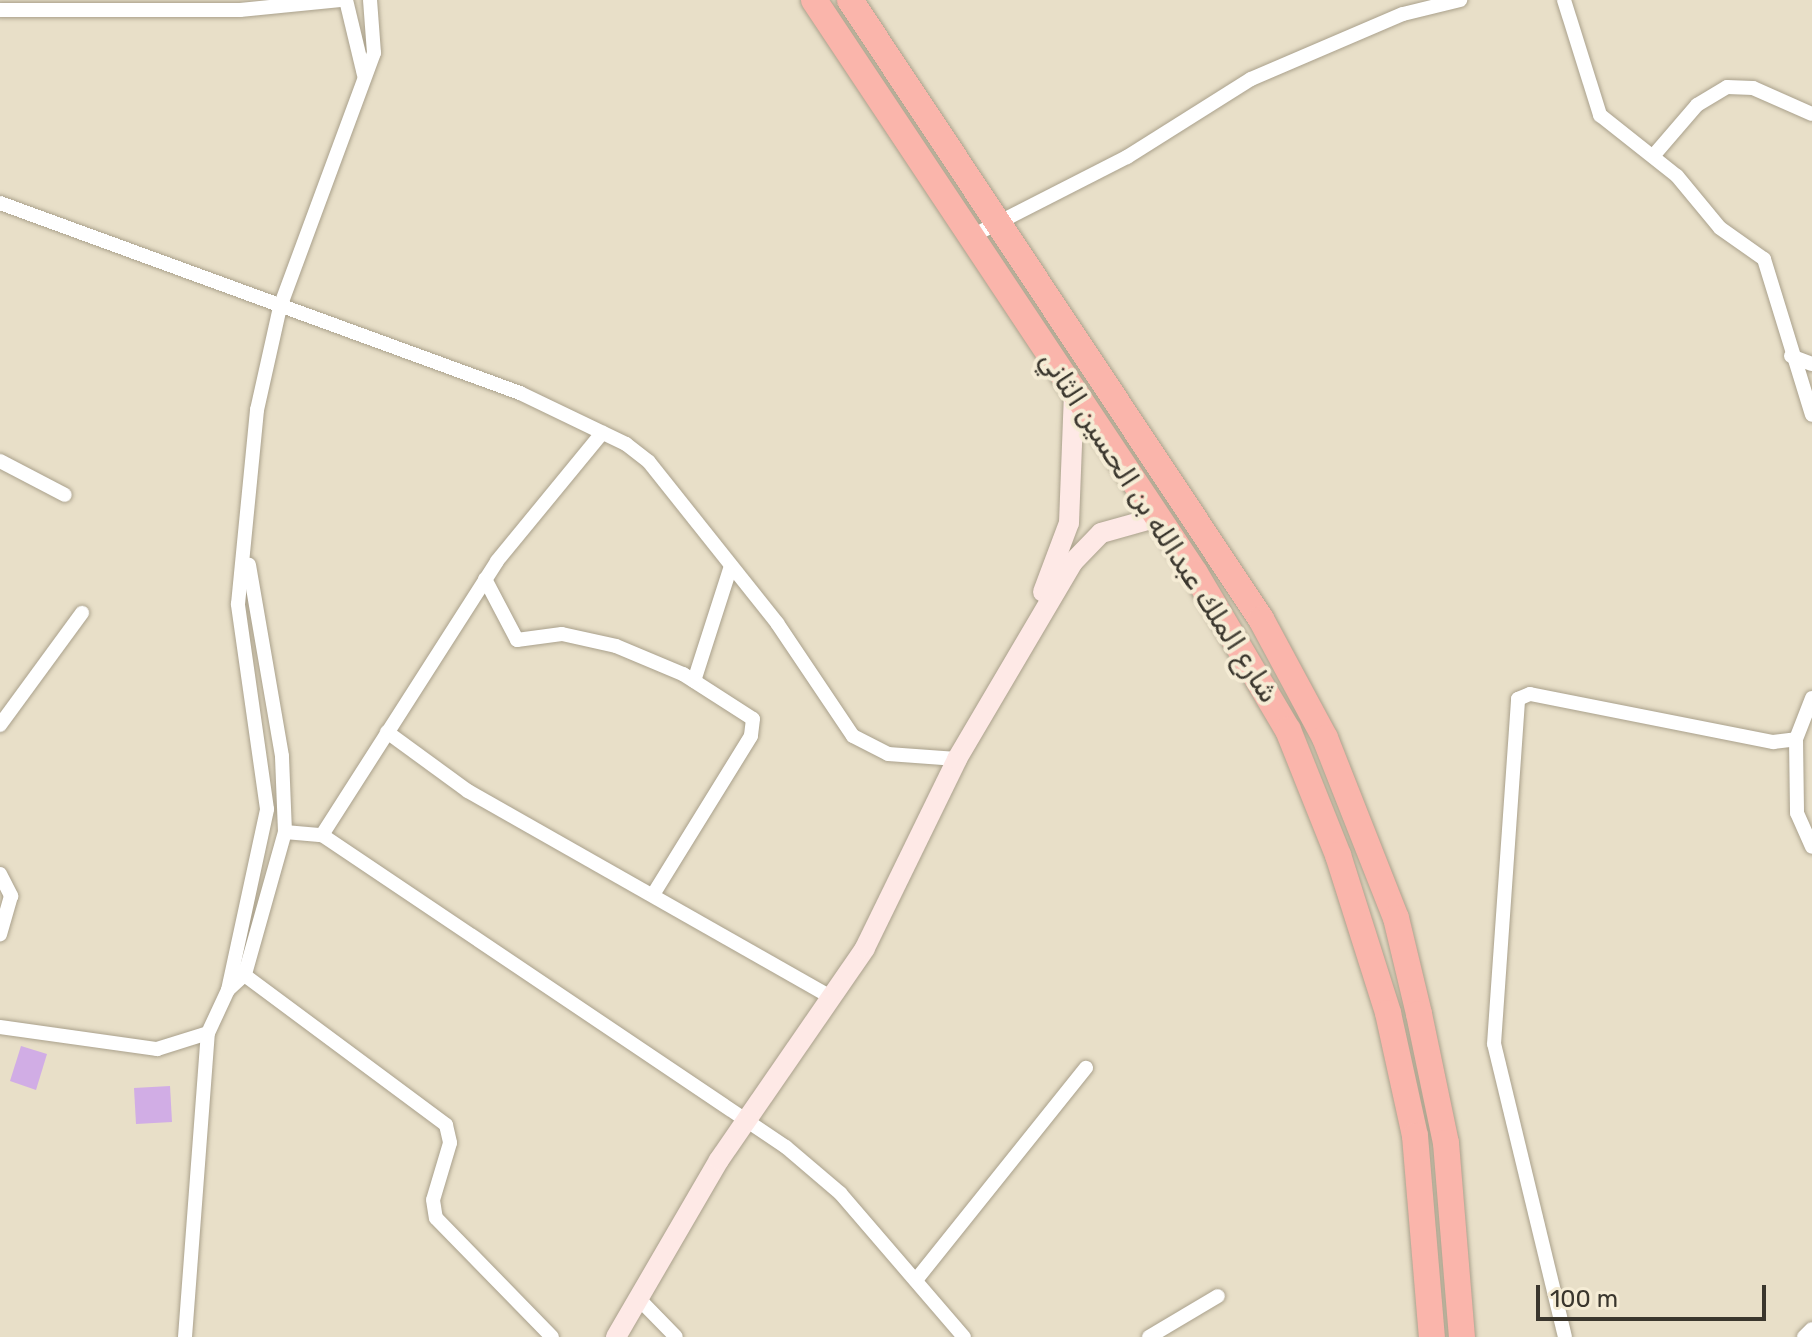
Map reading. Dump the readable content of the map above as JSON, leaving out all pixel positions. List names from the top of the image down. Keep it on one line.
{"streets":{"highway":["شارع الملك عبدالله بن الحسين الثاني"]},"scale_bar":"100 m"}
